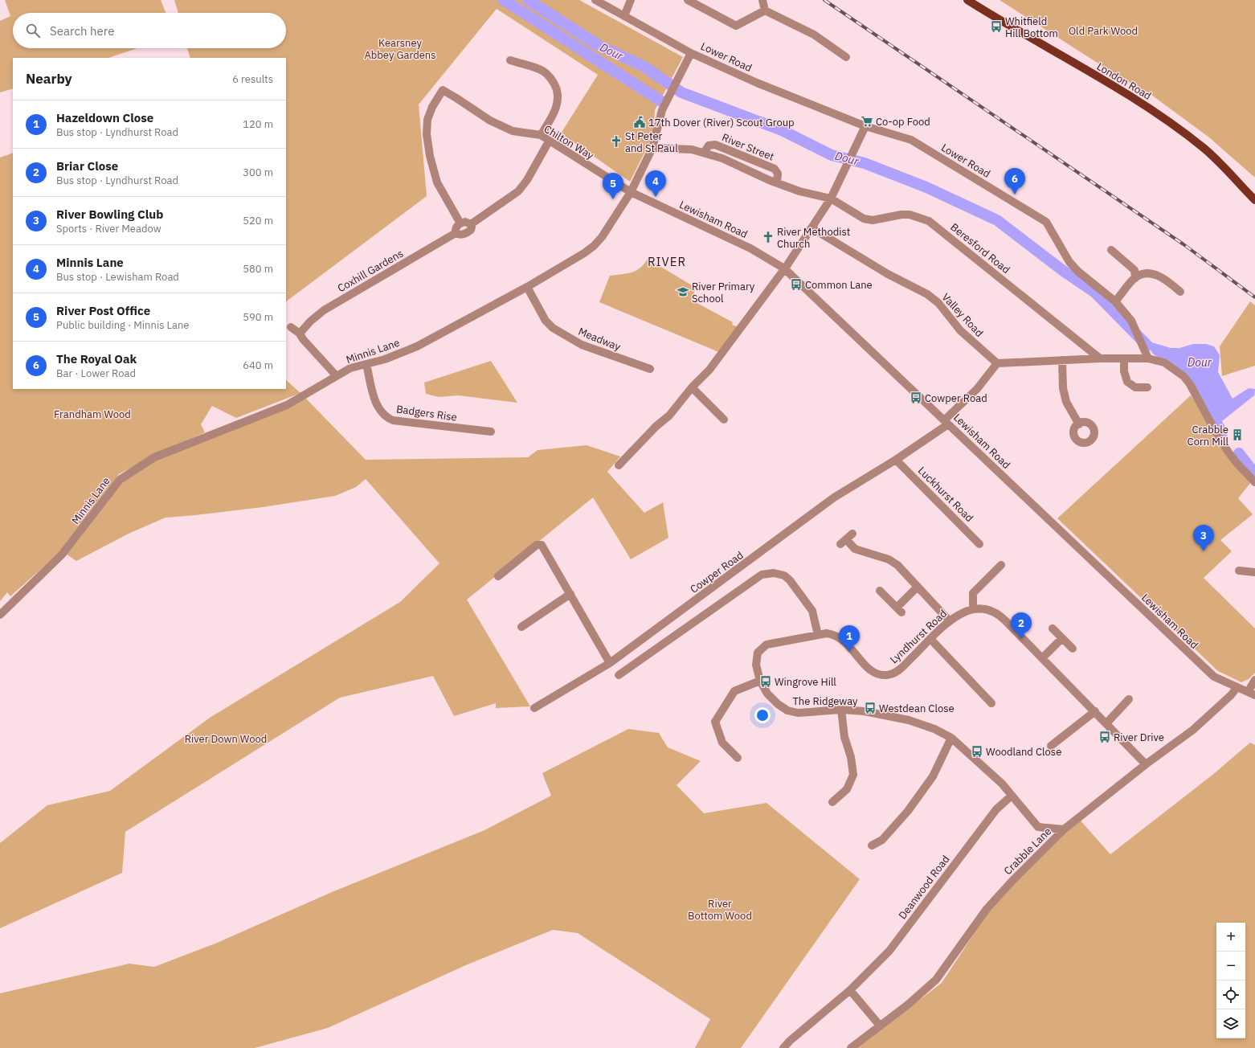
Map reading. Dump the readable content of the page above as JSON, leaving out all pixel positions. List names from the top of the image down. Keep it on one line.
{"streets":{"main road":["London Road"],"street":["Lower Road","Chilton Way","River Street","Lewisham Road","Beresford Road","Coxhill Gardens","Valley Road","Meadway","Minnis Lane","Badgers Rise","Luckhurst Road","Cowper Road","Lyndhurst Road","The Ridgeway","Crabble Lane","Deanwood Road"]},"crossings":[["Lower Road","Minnis Lane"],["Chilton Way","Lewisham Road"],["Chilton Way","Coxhill Gardens"],["Chilton Way","Minnis Lane"],["River Street","Beresford Road"],["River Street","Minnis Lane"],["Lewisham Road","Minnis Lane"],["Lewisham Road","Cowper Road"],["Lewisham Road","Crabble Lane"],["Valley Road","Cowper Road"],["Meadway","Minnis Lane"],["Minnis Lane","Badgers Rise"],["Luckhurst Road","Cowper Road"],["Lyndhurst Road","The Ridgeway"],["Lyndhurst Road","Crabble Lane"],["The Ridgeway","Crabble Lane"],["The Ridgeway","Deanwood Road"]],"districts":["RIVER"],"water":["Dour"],"parks":["Old Park Wood","Kearsney Abbey Gardens","Frandham Wood","River Down Wood","River Bottom Wood"],"places":{"bus stop":["Whitfield Hill Bottom","Common Lane","Cowper Road","Wingrove Hill","Westdean Close","River Drive","Woodland Close"],"supermarket":["Co-op Food"],"public building":["17th Dover (River) Scout Group"],"church":["St Peter and St Paul","River Methodist Church"],"school or university":["River Primary School"],"building":["Crabble Corn Mill"]},"page":{"search":"Search here","heading":["Nearby","6 results"],"list":[{"mark":"1","name":"Hazeldown Close","note":"Bus stop · Lyndhurst Road","value":"120 m"},{"mark":"2","name":"Briar Close","note":"Bus stop · Lyndhurst Road","value":"300 m"},{"mark":"3","name":"River Bowling Club","note":"Sports · River Meadow","value":"520 m"},{"mark":"4","name":"Minnis Lane","note":"Bus stop · Lewisham Road","value":"580 m"},{"mark":"5","name":"River Post Office","note":"Public building · Minnis Lane","value":"590 m"},{"mark":"6","name":"The Royal Oak","note":"Bar · Lower Road","value":"640 m"}],"pins":["6","4","5","3","2","1"],"map_buttons":["+","−"]}}
